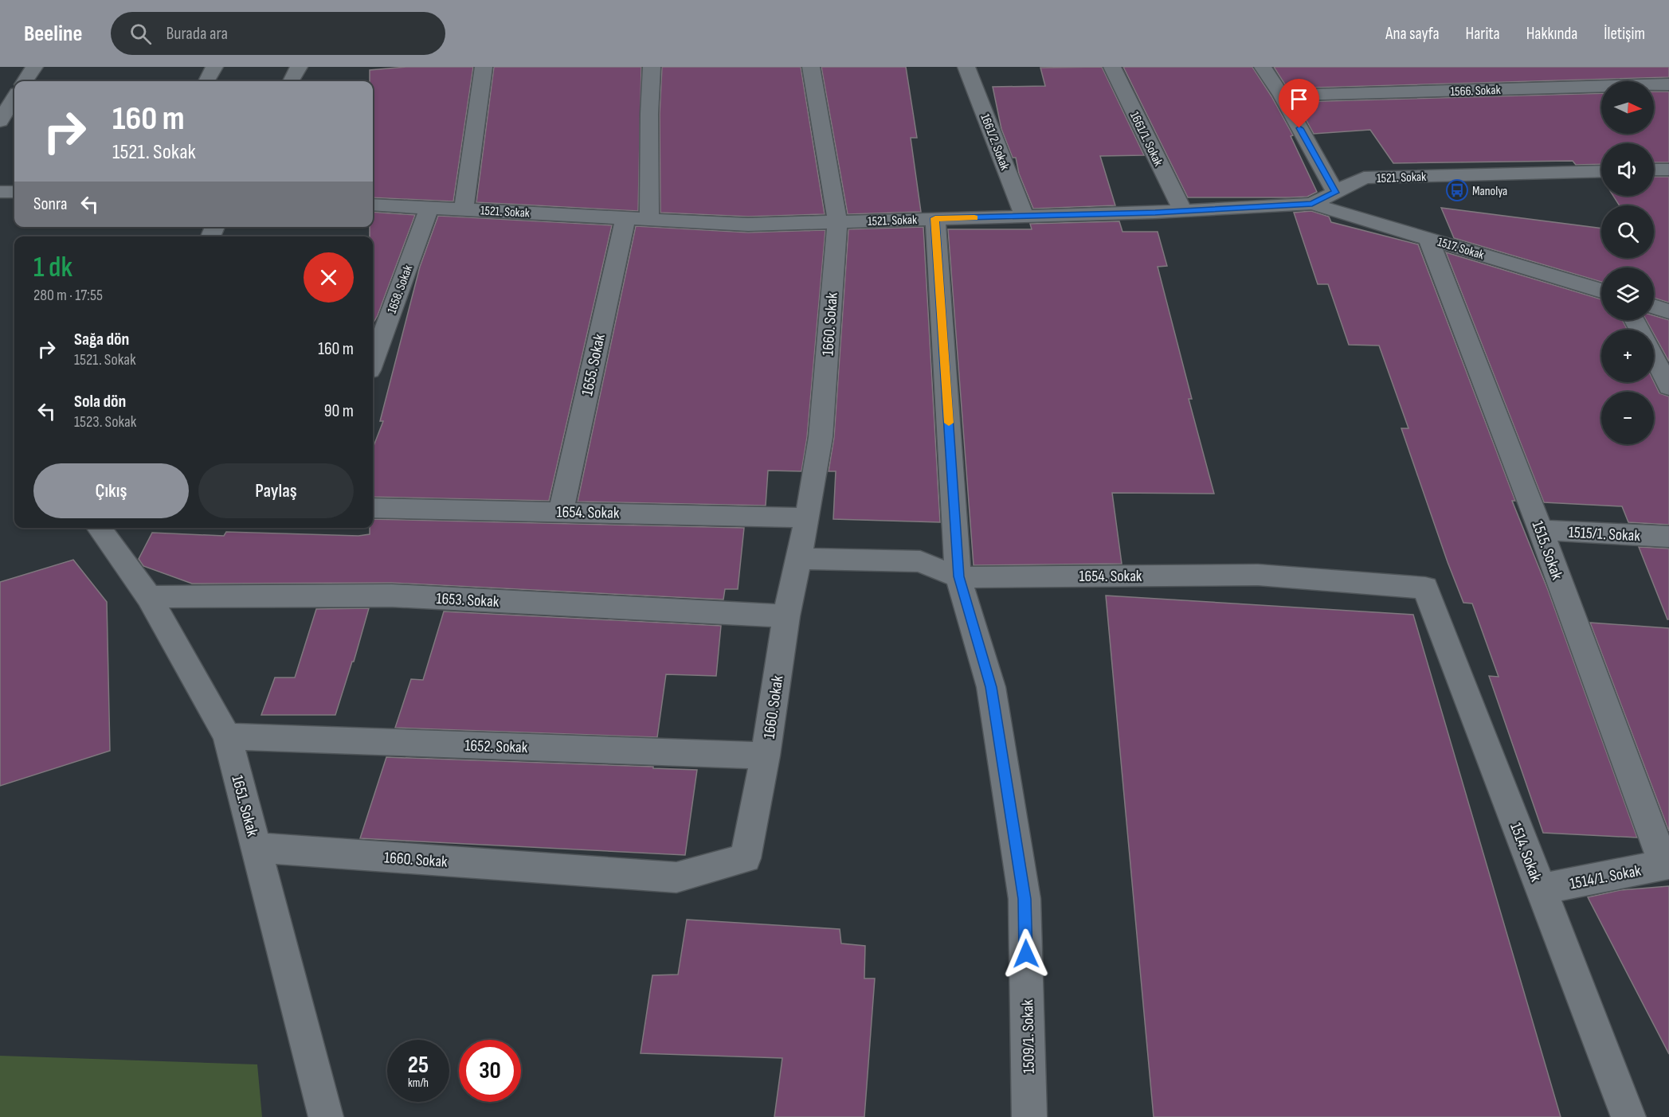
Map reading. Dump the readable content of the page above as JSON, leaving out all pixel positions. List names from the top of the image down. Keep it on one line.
{"streets":{"street":["1566. Sokak","1661/1. Sokak","1661/2. Sokak","1521. Sokak","1517. Sokak","1658. Sokak","1660. Sokak","1655. Sokak","1654. Sokak","1515/1. Sokak","1515. Sokak","1653. Sokak","1652. Sokak","1651. Sokak","1514. Sokak","1514/1. Sokak","1509/1. Sokak"]},"crossings":[["1661/1. Sokak","1521. Sokak"],["1661/2. Sokak","1521. Sokak"],["1521. Sokak","1517. Sokak"],["1521. Sokak","1658. Sokak"],["1521. Sokak","1660. Sokak"],["1521. Sokak","1655. Sokak"],["1521. Sokak","1509/1. Sokak"],["1517. Sokak","1515. Sokak"],["1660. Sokak","1654. Sokak"],["1660. Sokak","1653. Sokak"],["1660. Sokak","1652. Sokak"],["1660. Sokak","1651. Sokak"],["1655. Sokak","1654. Sokak"],["1654. Sokak","1514. Sokak"],["1654. Sokak","1509/1. Sokak"],["1515/1. Sokak","1515. Sokak"],["1515. Sokak","1514/1. Sokak"],["1653. Sokak","1651. Sokak"],["1652. Sokak","1651. Sokak"],["1514. Sokak","1514/1. Sokak"]],"places":{"bus stop":["Manolya"]},"north":"right","page":{"header":"Beeline","search":"Burada ara","nav":["Ana sayfa","Harita","Hakkında","İletişim"],"map_buttons":["+","−"],"turn":["160 m","1521. Sokak"],"then":"Sonra","heading":["1 dk","280 m · 17:55"],"list":[{"name":"Sağa dön","note":"1521. Sokak","value":"160 m"},{"name":"Sola dön","note":"1523. Sokak","value":"90 m"}],"buttons":["Çıkış","Paylaş"],"speed":"25 km/h","limit":"30"}}
